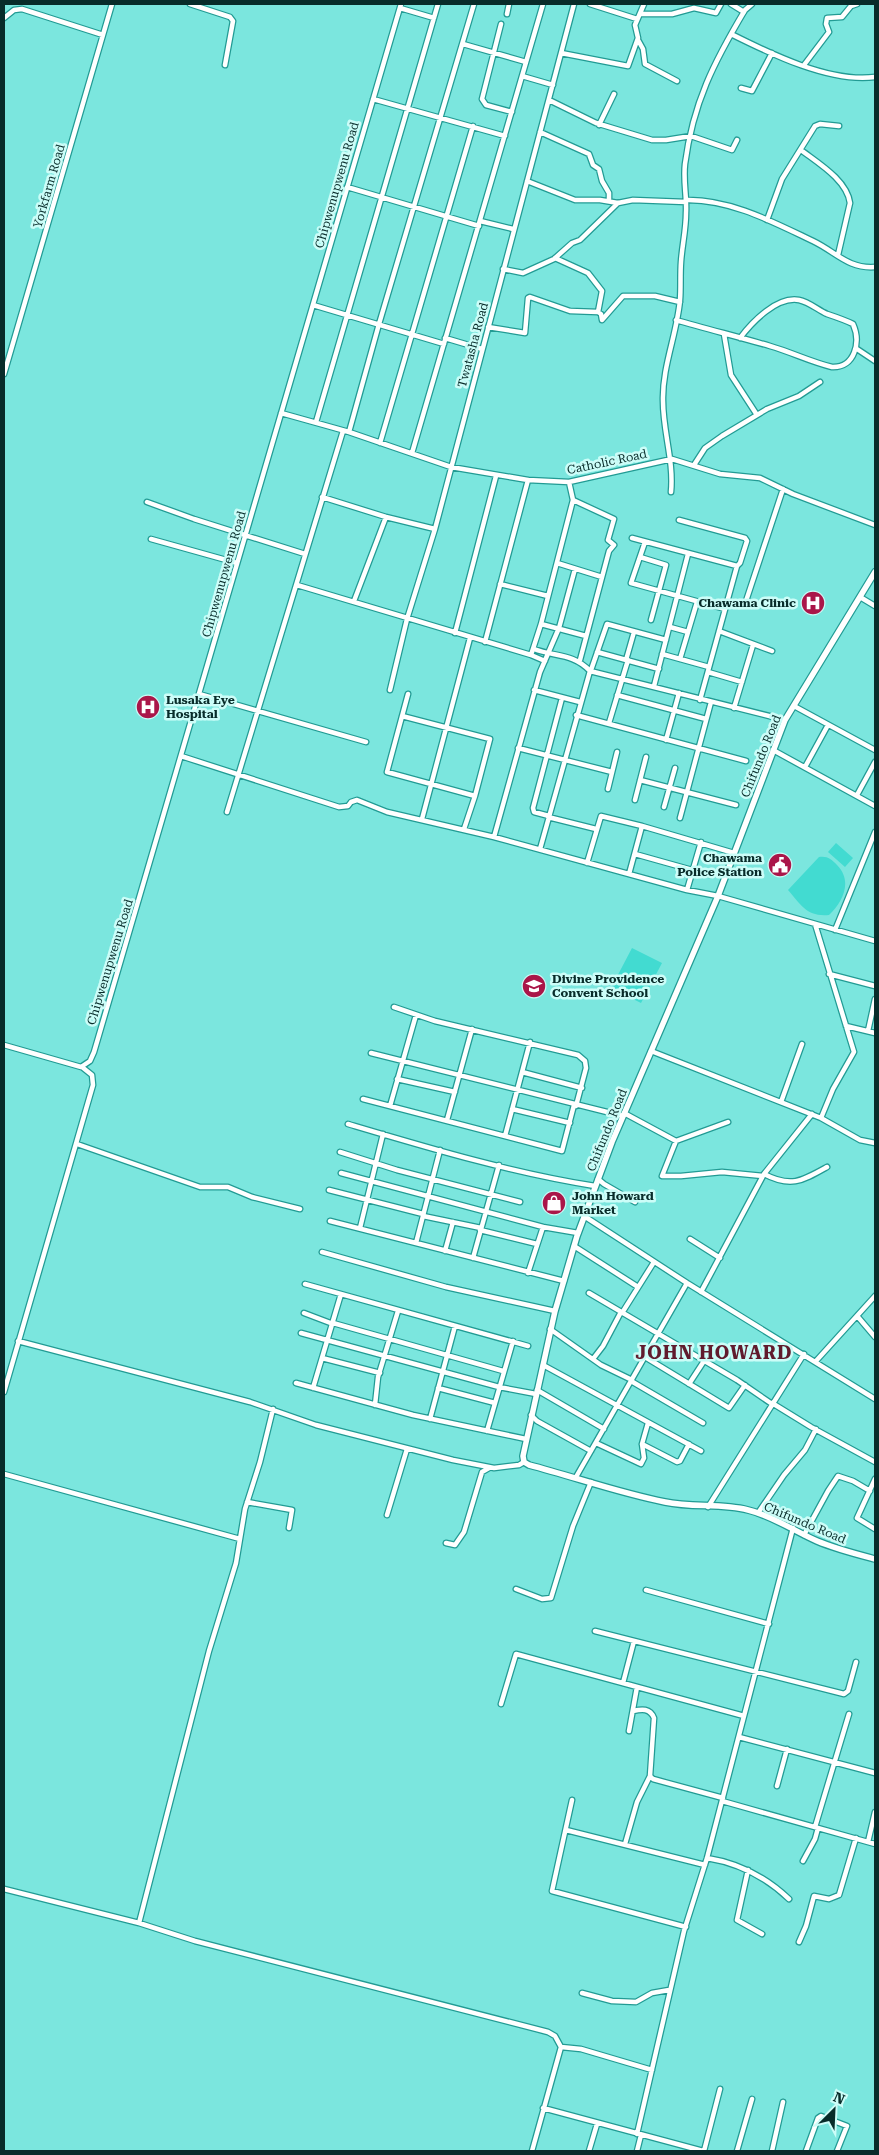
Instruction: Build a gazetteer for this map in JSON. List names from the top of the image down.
{
  "streets": {
    "street": [
      "Chipwenupwenu Road",
      "Yorkfarm Road",
      "Twatasha Road",
      "Catholic Road",
      "Chifundo Road"
    ]
  },
  "crossings": [
    ["Chipwenupwenu Road", "Catholic Road"],
    ["Twatasha Road", "Catholic Road"]
  ],
  "districts": ["JOHN HOWARD"],
  "places": {
    "hospital": ["Chawama Clinic", "Lusaka Eye Hospital"],
    "public building": ["Chawama Police Station"],
    "school or university": ["Divine Providence Convent School"],
    "shop": ["John Howard Market"]
  },
  "north": "top right"
}
